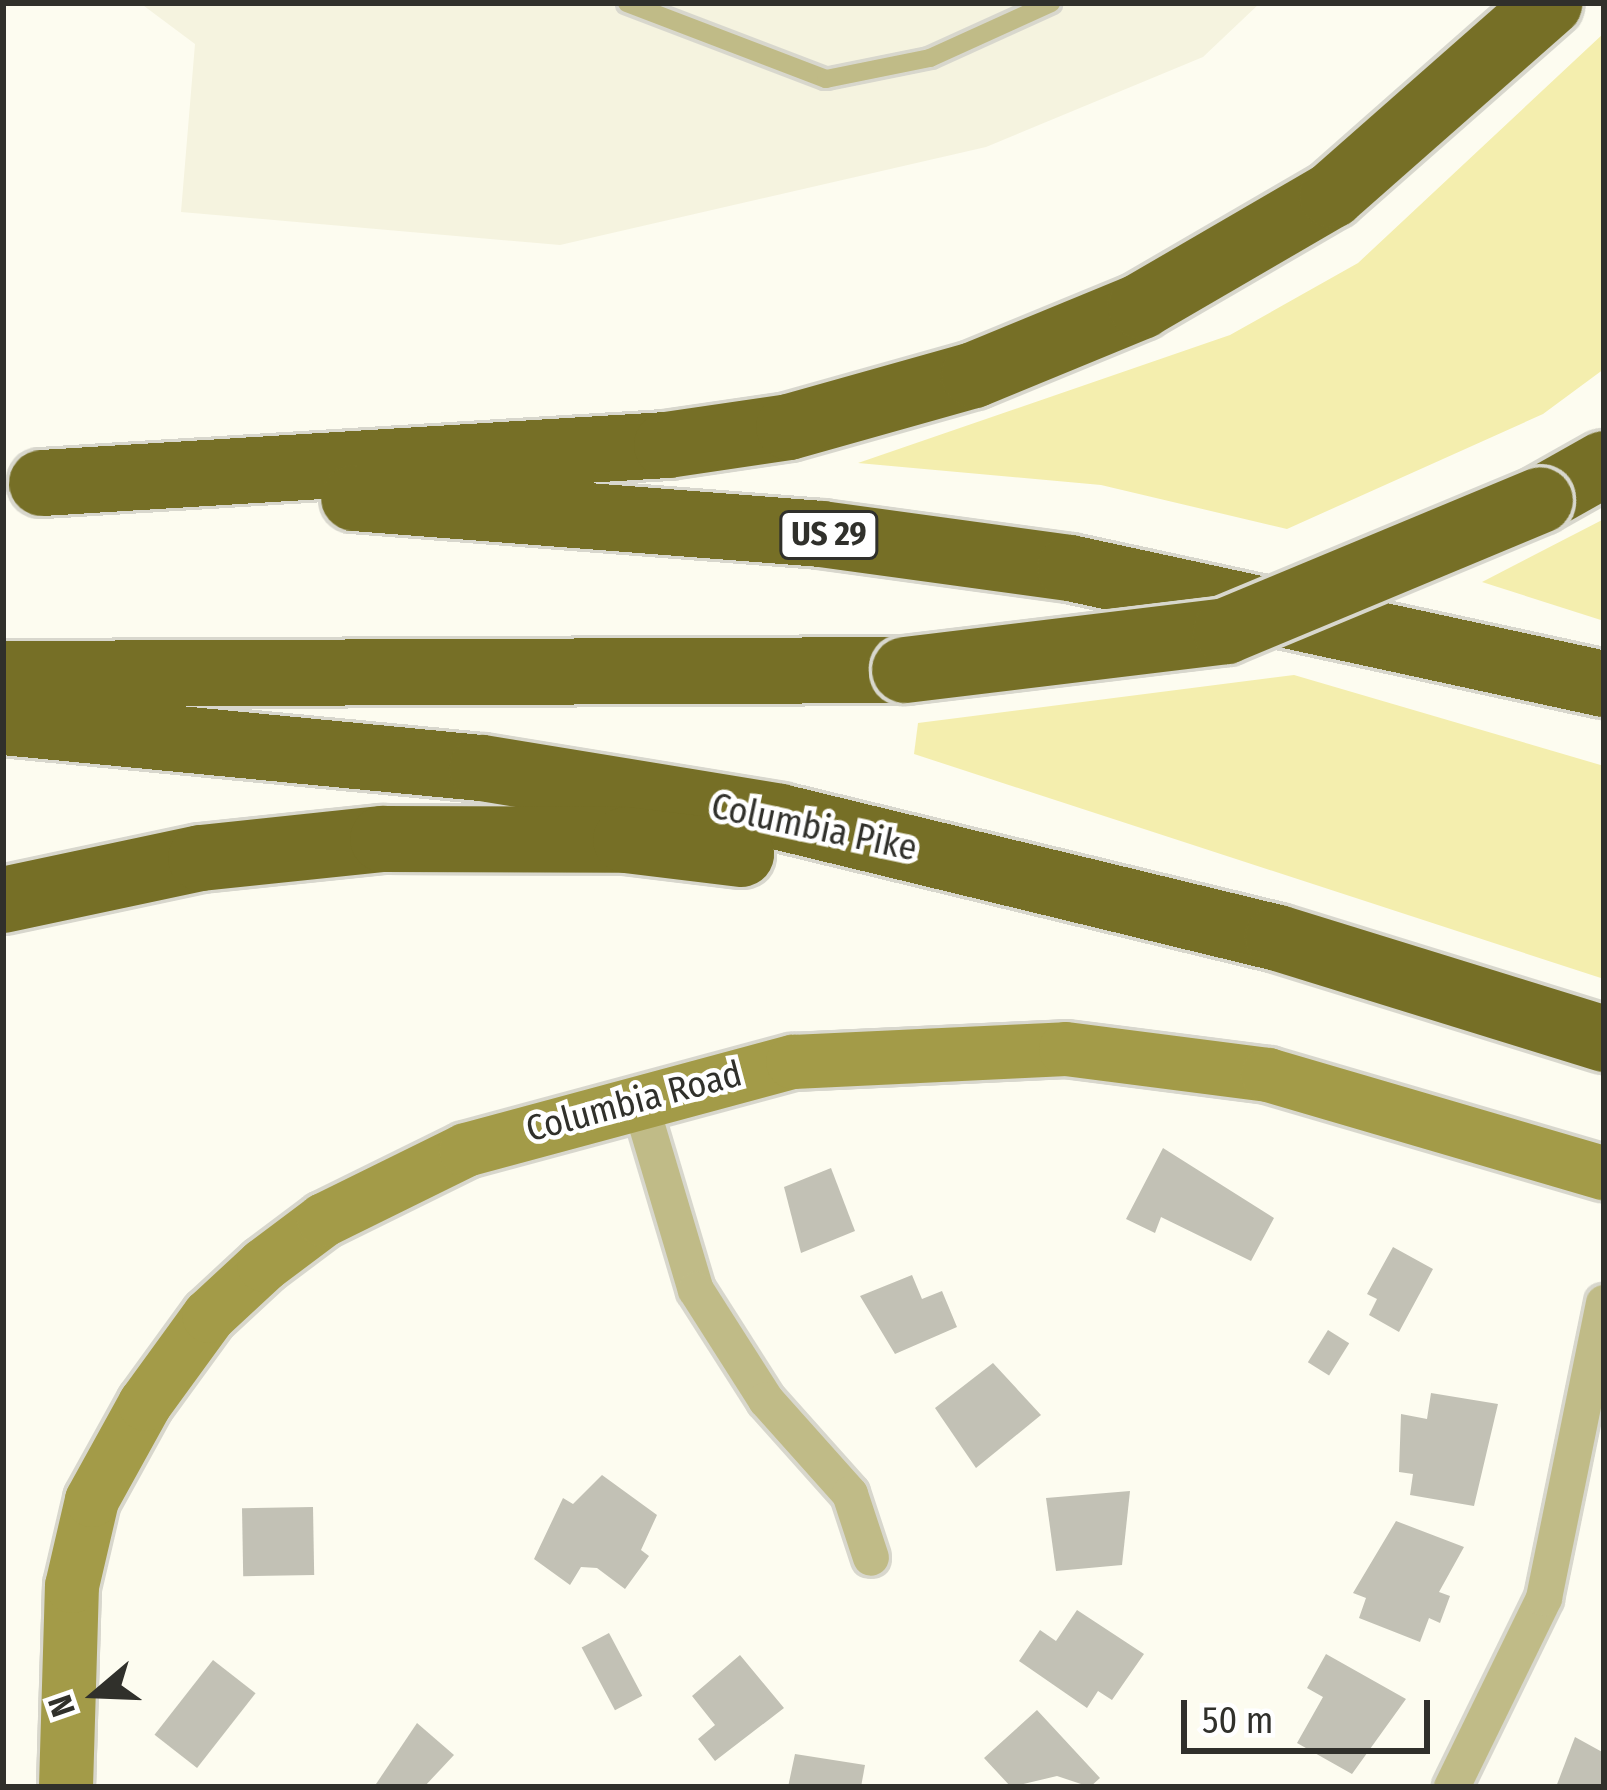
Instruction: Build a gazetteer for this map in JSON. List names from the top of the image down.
{
  "streets": {
    "highway": ["US 29", "Columbia Pike"],
    "street": ["Columbia Road"]
  },
  "scale_bar": "50 m",
  "north": "left"
}
